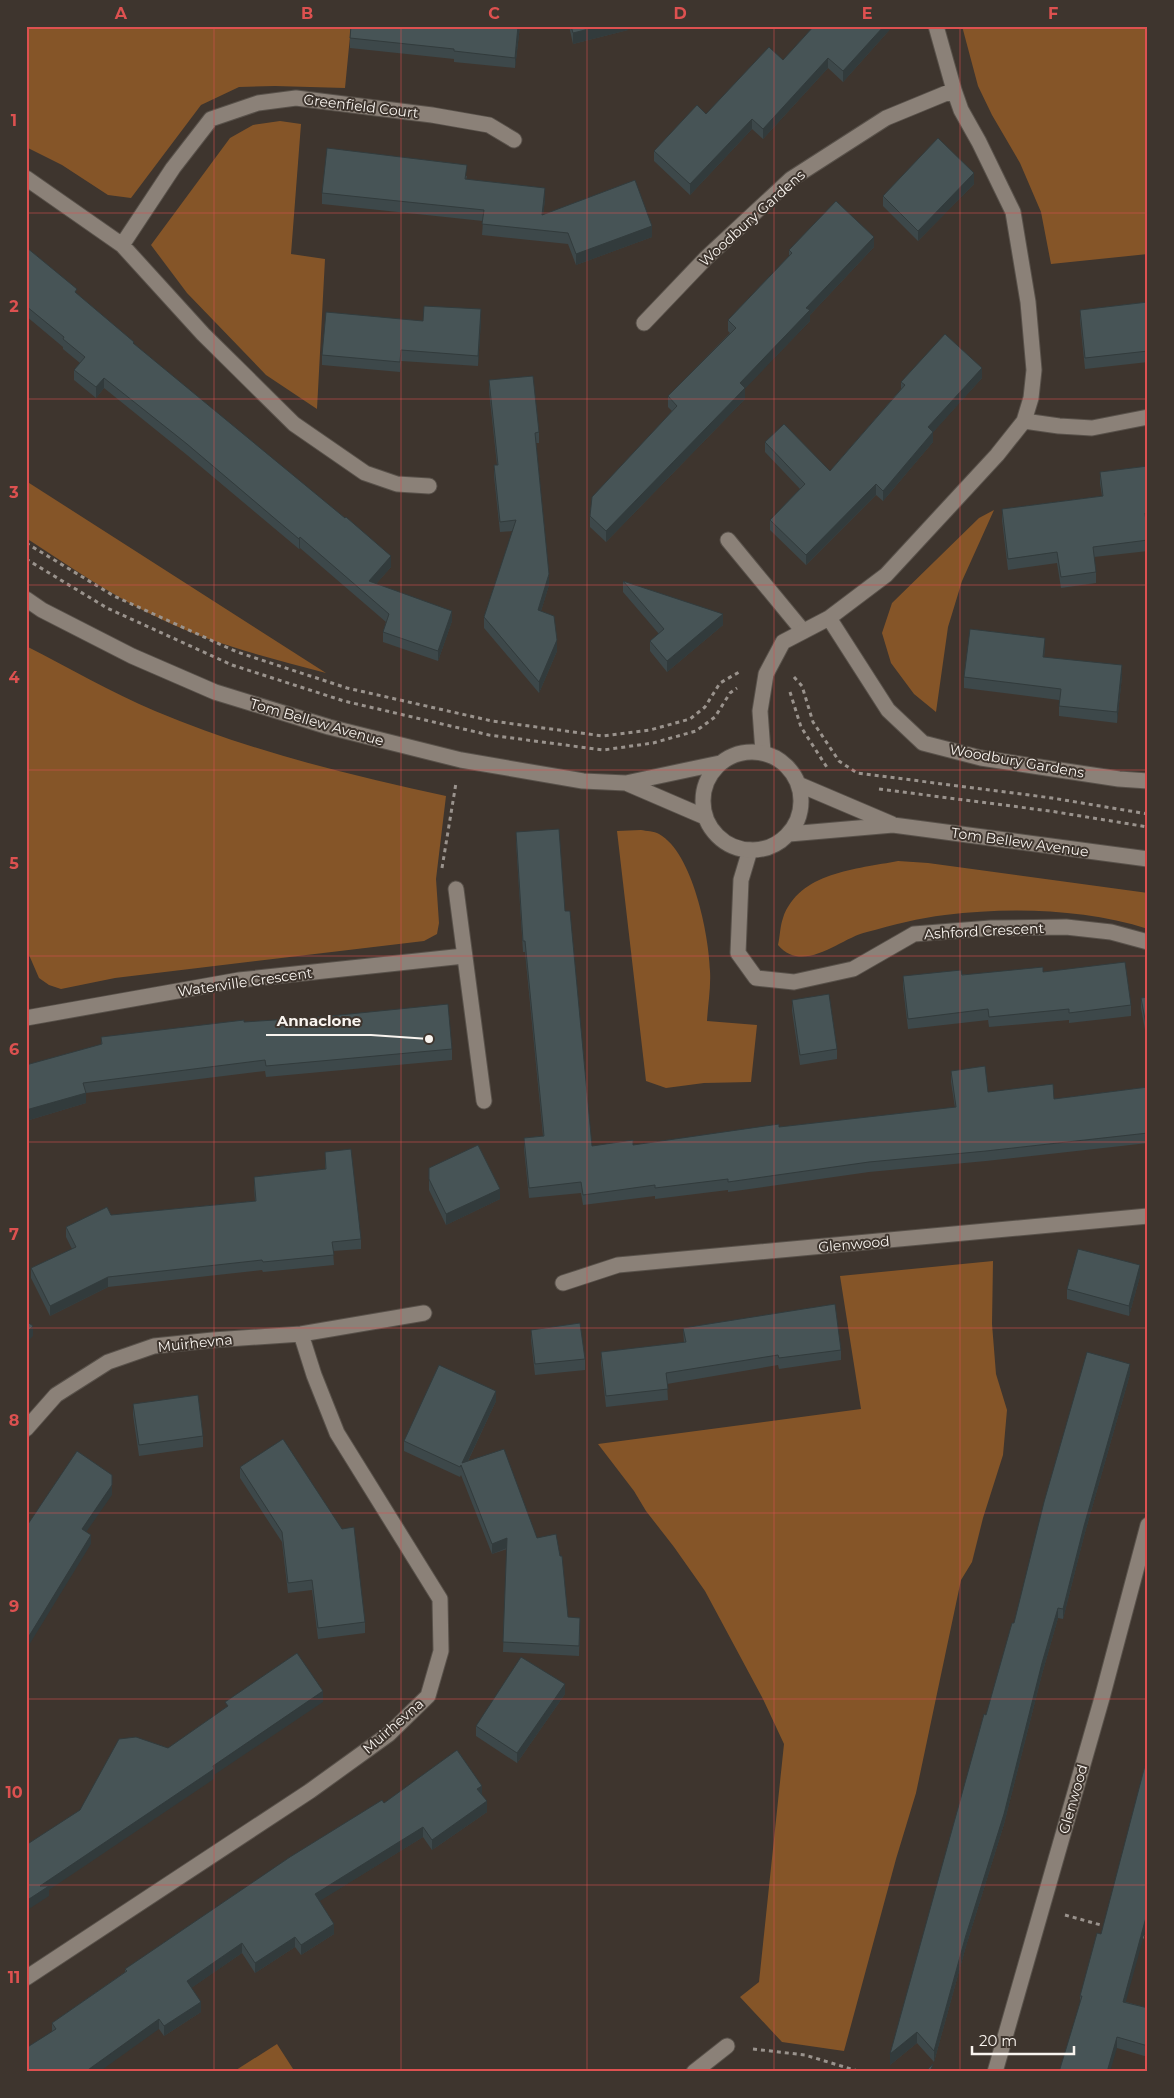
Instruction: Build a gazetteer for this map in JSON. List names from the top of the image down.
{
  "streets": {
    "street": [
      "Greenfield Court",
      "Woodbury Gardens",
      "Tom Bellew Avenue",
      "Ashford Crescent",
      "Waterville Crescent",
      "Glenwood",
      "Muirhevna"
    ]
  },
  "crossings": [
    ["Tom Bellew Avenue", "Ashford Crescent"]
  ],
  "places": ["Annaclone"],
  "scale_bar": "20 m",
  "grid": {
    "columns": [
      "A",
      "B",
      "C",
      "D",
      "E",
      "F"
    ],
    "rows": [
      "1",
      "2",
      "3",
      "4",
      "5",
      "6",
      "7",
      "8",
      "9",
      "10",
      "11"
    ]
  }
}
